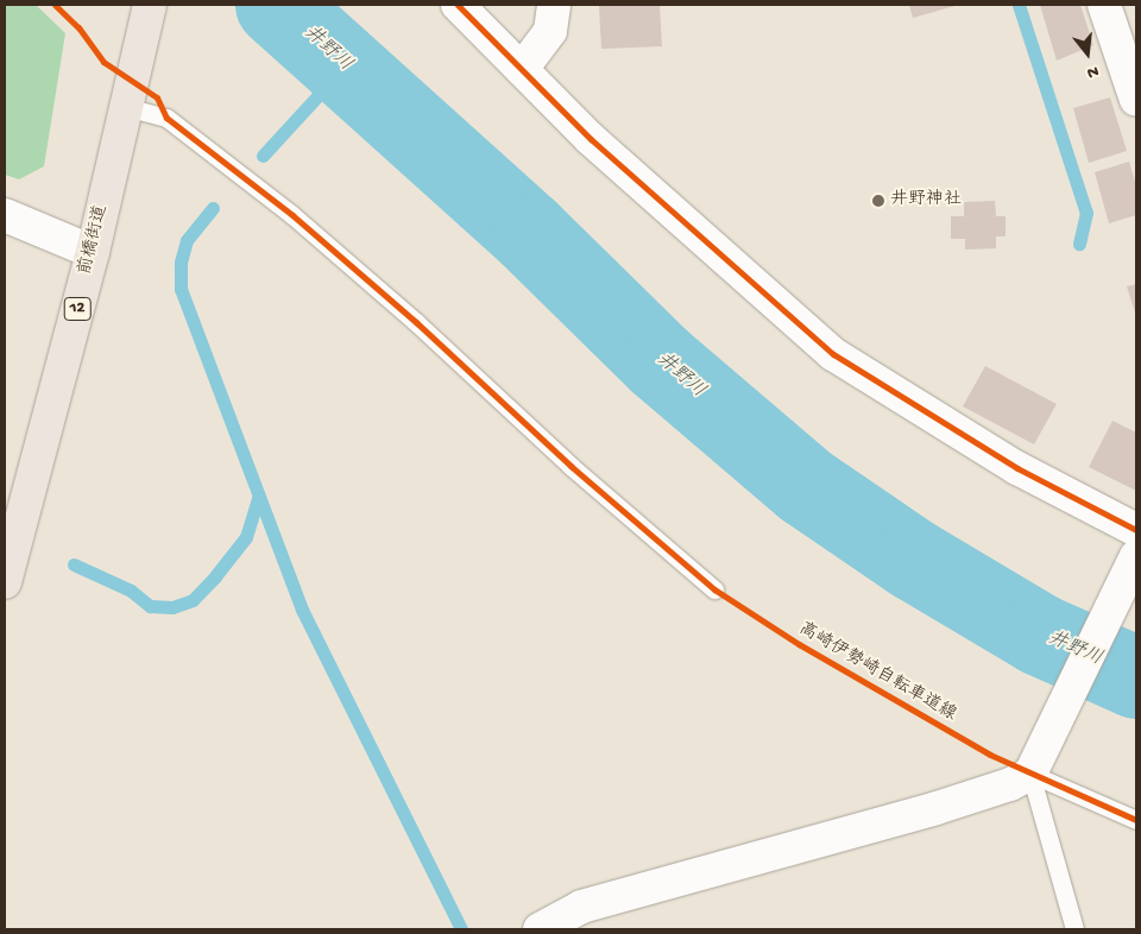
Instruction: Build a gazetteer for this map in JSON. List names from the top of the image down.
{
  "streets": {
    "main road": ["前橋街道", "12"],
    "cycle path": ["高崎伊勢崎自転車道線"]
  },
  "water": ["井野川"],
  "places": ["井野神社"],
  "north": "bottom"
}
